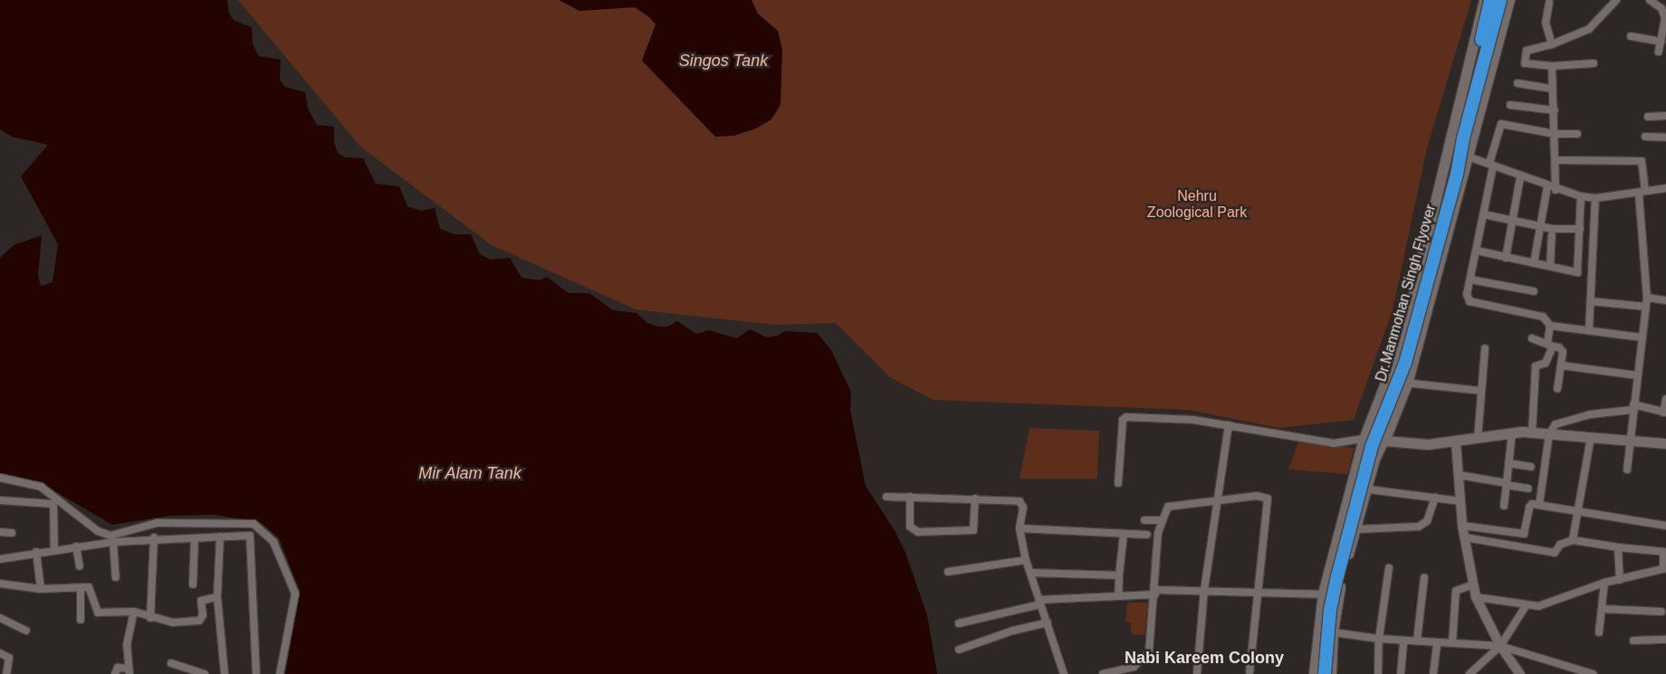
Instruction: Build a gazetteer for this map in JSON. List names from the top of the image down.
{
  "streets": {
    "highway": ["Dr.Manmohan Singh Flyover"]
  },
  "districts": ["Nabi Kareem Colony"],
  "water": ["Singos Tank", "Mir Alam Tank"],
  "parks": ["Nehru Zoological Park"]
}
